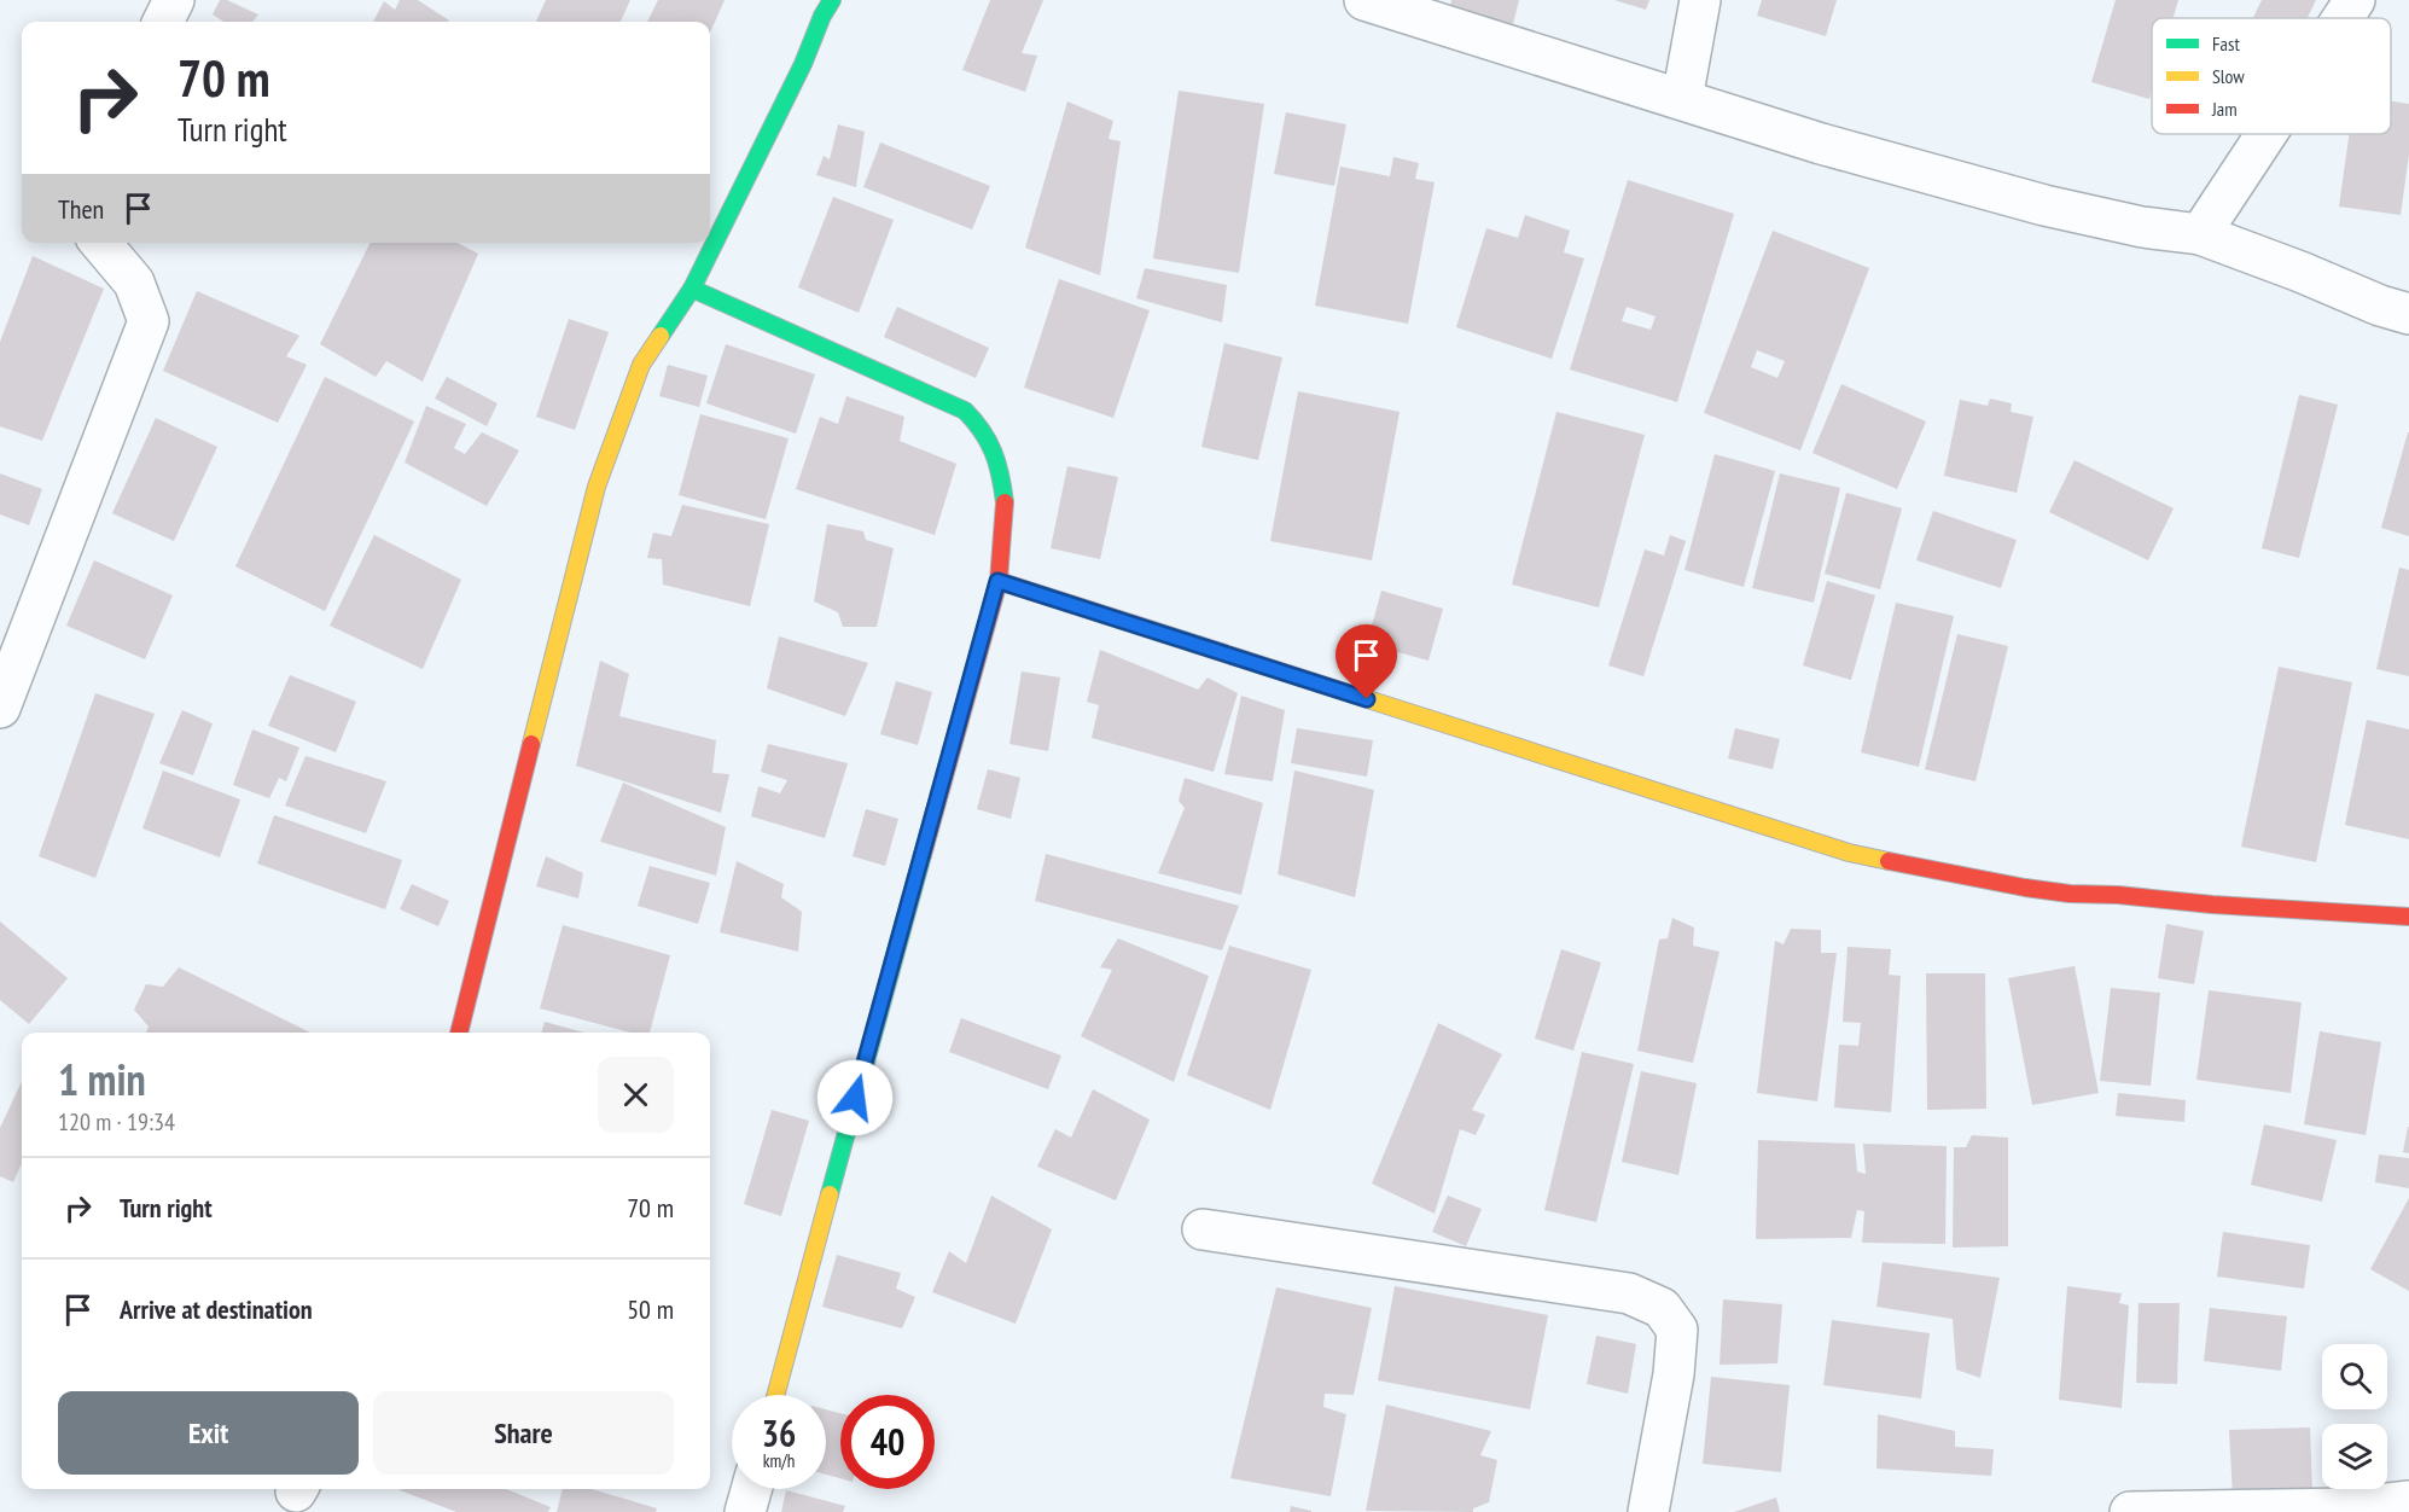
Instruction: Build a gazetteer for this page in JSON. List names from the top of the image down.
{
  "legend": ["Fast", "Slow", "Jam"],
  "page": {
    "turn": ["70 m", "Turn right"],
    "then": "Then",
    "heading": ["1 min", "120 m · 19:34"],
    "list": [
      {
        "name": "Turn right",
        "value": "70 m"
      },
      {
        "name": "Arrive at destination",
        "value": "50 m"
      }
    ],
    "buttons": ["Exit", "Share"],
    "speed": "36 km/h",
    "limit": "40"
  }
}
